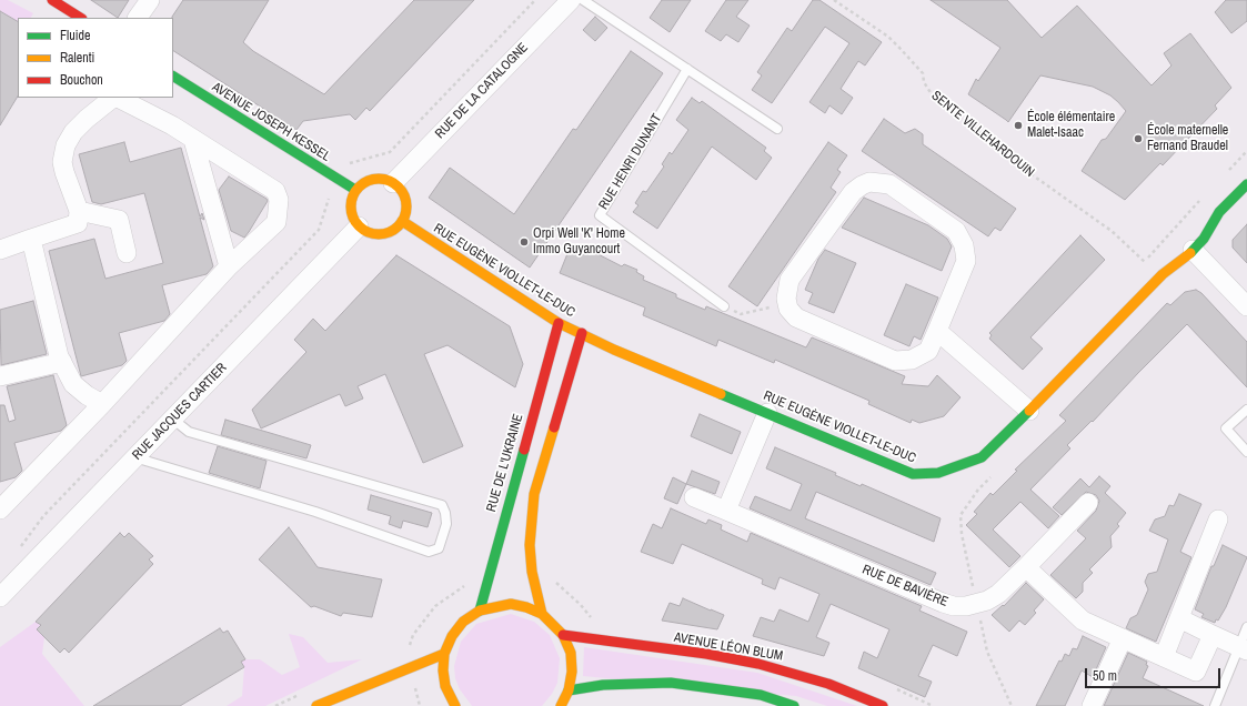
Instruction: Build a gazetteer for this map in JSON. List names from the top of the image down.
{
  "streets": {
    "street": [
      "RUE DE LA CATALOGNE",
      "AVENUE JOSEPH KESSEL",
      "RUE EUGÈNE VIOLLET-LE-DUC",
      "RUE JACQUES CARTIER",
      "RUE DE L'UKRAINE",
      "RUE DE BAVIÈRE",
      "AVENUE LÉON BLUM"
    ],
    "lane": ["RUE HENRI DUNANT"],
    "path": ["SENTE VILLEHARDOUIN"]
  },
  "crossings": [
    ["RUE DE LA CATALOGNE", "AVENUE JOSEPH KESSEL"],
    ["RUE DE LA CATALOGNE", "RUE EUGÈNE VIOLLET-LE-DUC"],
    ["RUE DE LA CATALOGNE", "RUE JACQUES CARTIER"],
    ["AVENUE JOSEPH KESSEL", "RUE EUGÈNE VIOLLET-LE-DUC"],
    ["AVENUE JOSEPH KESSEL", "RUE JACQUES CARTIER"],
    ["RUE EUGÈNE VIOLLET-LE-DUC", "RUE JACQUES CARTIER"],
    ["RUE EUGÈNE VIOLLET-LE-DUC", "RUE DE L'UKRAINE"]
  ],
  "places": ["École élémentaire Malet-Isaac", "École maternelle Fernand Braudel", "Orpi Well 'K' Home Immo Guyancourt"],
  "legend": ["Fluide", "Ralenti", "Bouchon"],
  "scale_bar": "50 m"
}
